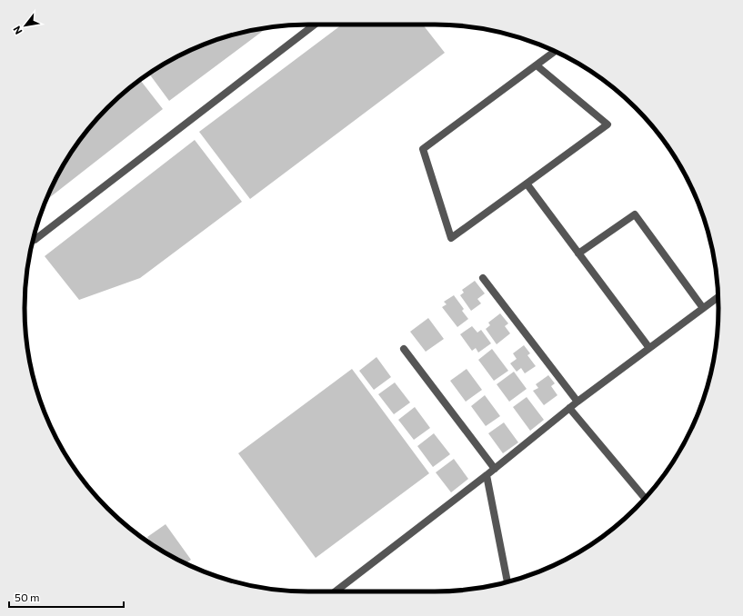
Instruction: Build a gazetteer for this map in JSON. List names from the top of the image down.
{
  "scale_bar": "50 m",
  "north": "bottom left"
}
